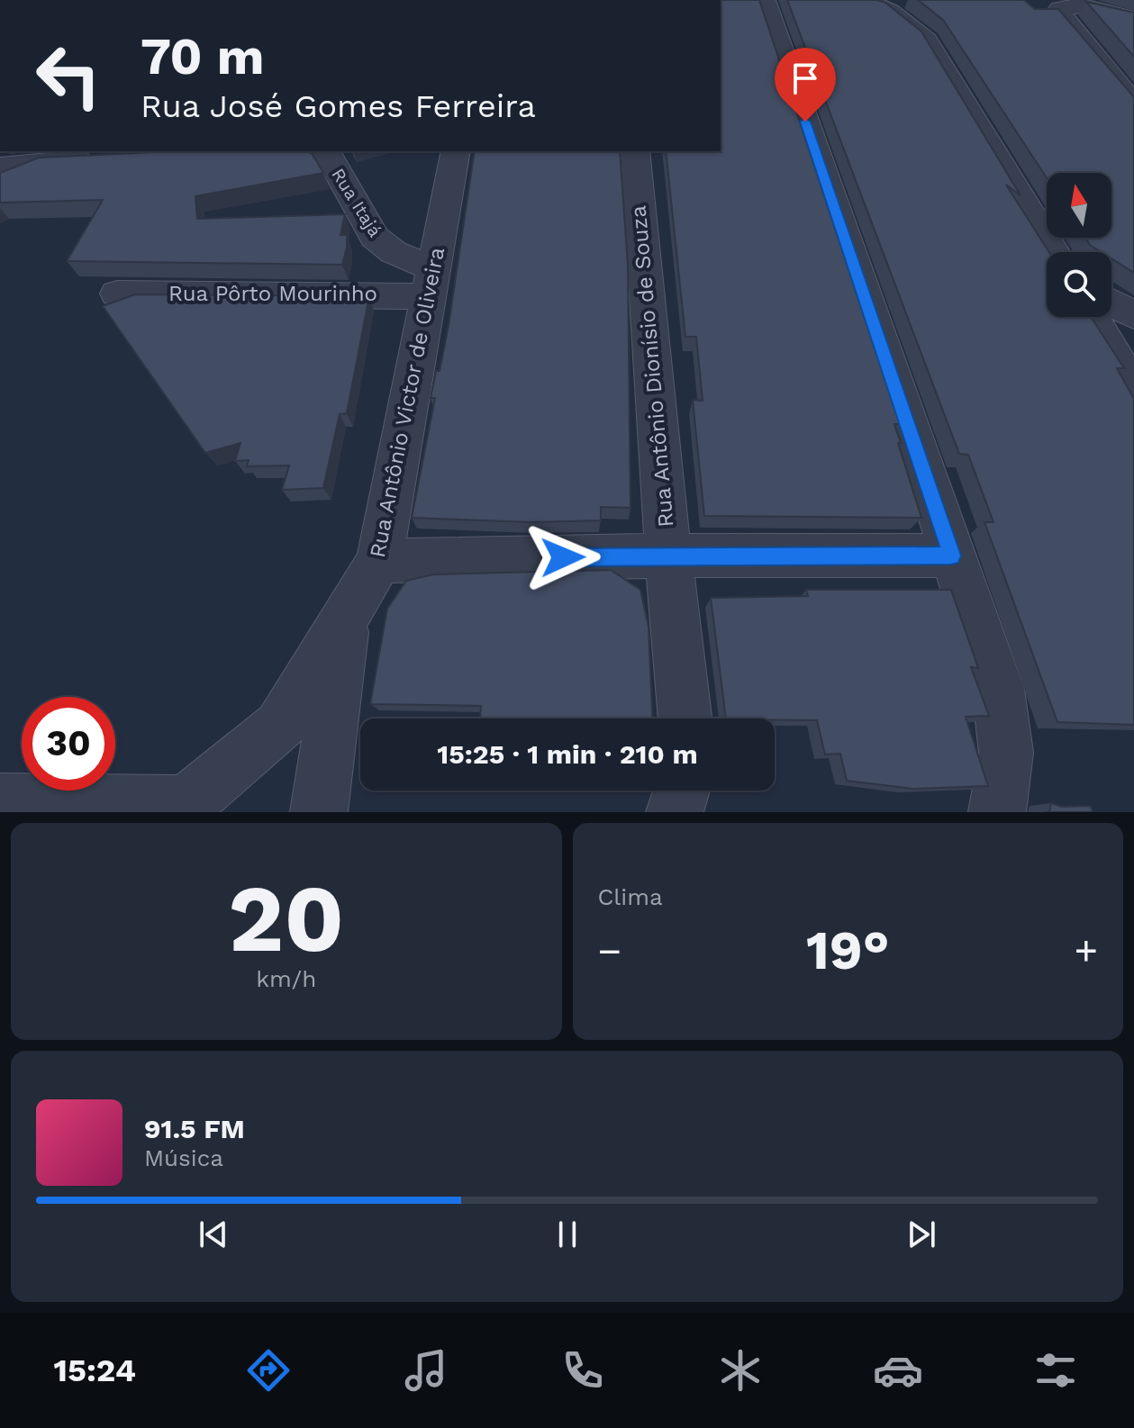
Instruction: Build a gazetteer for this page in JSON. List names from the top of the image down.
{
  "streets": {
    "street": [
      "Rua Itajá",
      "Rua Pôrto Mourinho",
      "Rua Antônio Dionísio de Souza",
      "Rua Antônio Victor de Oliveira"
    ]
  },
  "crossings": [
    ["Rua Itajá", "Rua Pôrto Mourinho"],
    ["Rua Itajá", "Rua Antônio Victor de Oliveira"],
    ["Rua Pôrto Mourinho", "Rua Antônio Victor de Oliveira"]
  ],
  "north": "top",
  "page": {
    "turn": ["70 m", "Rua José Gomes Ferreira"],
    "limit": "30",
    "trip": "15:25 · 1 min · 210 m",
    "tile": [
      ["20", "km/h"],
      "Clima"
    ],
    "heat": ["−", "19°", "+"],
    "song": ["91.5 FM", "Música"],
    "tabs": "15:24"
  }
}
